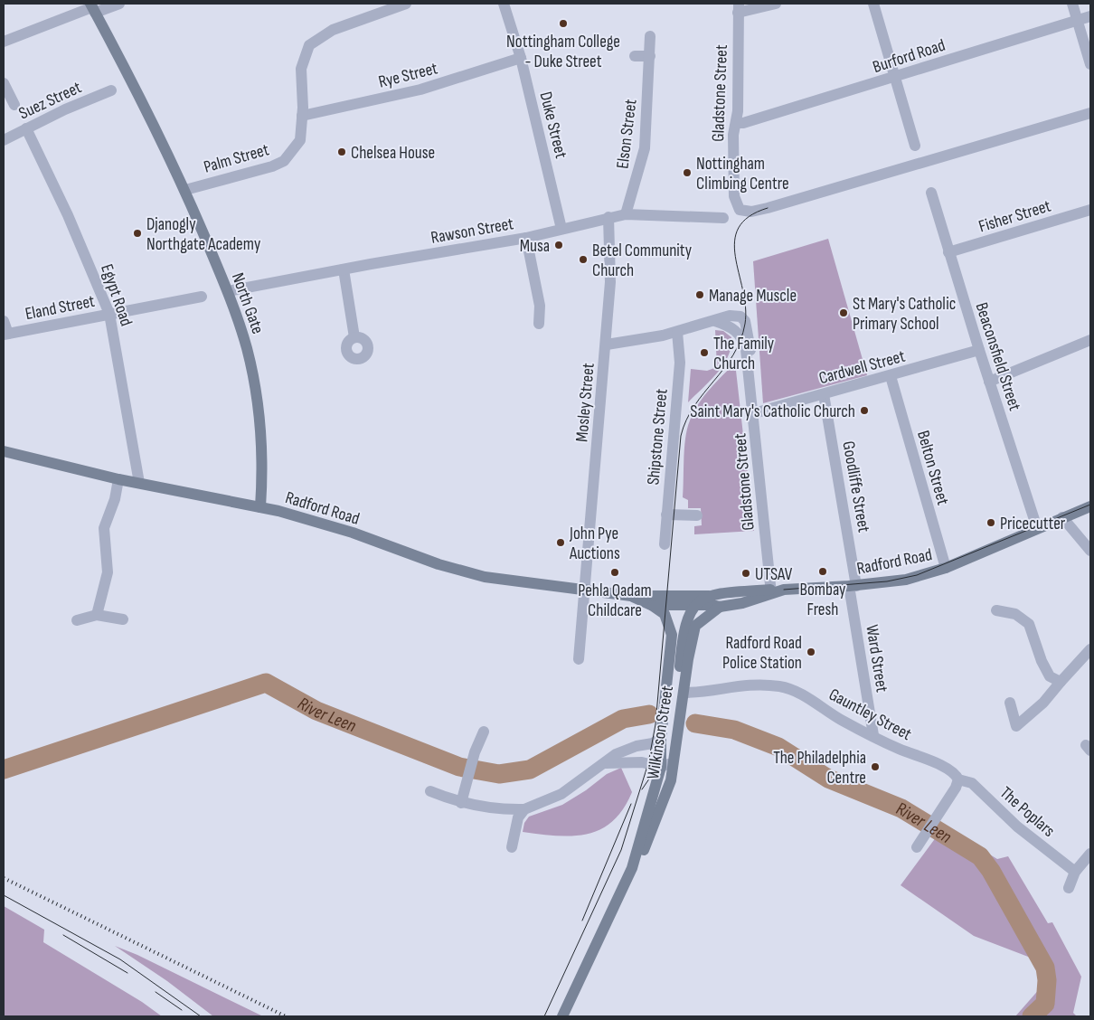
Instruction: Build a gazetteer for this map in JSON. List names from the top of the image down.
{
  "streets": {
    "street": [
      "Burford Road",
      "Rye Street",
      "Gladstone Street",
      "Suez Street",
      "Duke Street",
      "Elson Street",
      "Palm Street",
      "Fisher Street",
      "Rawson Street",
      "Egypt Road",
      "North Gate",
      "Eland Street",
      "Beaconsfield Street",
      "Cardwell Street",
      "Mosley Street",
      "Shipstone Street",
      "Belton Street",
      "Goodliffe Street",
      "Radford Road",
      "Ward Street",
      "Gauntley Street",
      "Wilkinson Street",
      "The Poplars"
    ]
  },
  "crossings": [
    ["Burford Road", "Gladstone Street"],
    ["Rye Street", "Duke Street"],
    ["Rye Street", "Palm Street"],
    ["Gladstone Street", "Cardwell Street"],
    ["Gladstone Street", "Radford Road"],
    ["Suez Street", "Egypt Road"],
    ["Duke Street", "Rawson Street"],
    ["Elson Street", "Rawson Street"],
    ["Palm Street", "North Gate"],
    ["Fisher Street", "Beaconsfield Street"],
    ["Rawson Street", "North Gate"],
    ["Rawson Street", "Mosley Street"],
    ["Egypt Road", "Eland Street"],
    ["Egypt Road", "Radford Road"],
    ["North Gate", "Radford Road"],
    ["Beaconsfield Street", "Cardwell Street"],
    ["Beaconsfield Street", "Radford Road"],
    ["Cardwell Street", "Belton Street"],
    ["Cardwell Street", "Goodliffe Street"],
    ["Mosley Street", "Radford Road"],
    ["Belton Street", "Radford Road"],
    ["Goodliffe Street", "Radford Road"],
    ["Goodliffe Street", "Ward Street"],
    ["Radford Road", "Ward Street"],
    ["Radford Road", "Wilkinson Street"],
    ["Ward Street", "Gauntley Street"],
    ["Gauntley Street", "Wilkinson Street"],
    ["Gauntley Street", "The Poplars"]
  ],
  "water": ["River Leen"],
  "places": [
    "Nottingham College - Duke Street",
    "Chelsea House",
    "Nottingham Climbing Centre",
    "Djanogly Northgate Academy",
    "Musa",
    "Betel Community Church",
    "Manage Muscle",
    "St Mary's Catholic Primary School",
    "The Family Church",
    "Saint Mary's Catholic Church",
    "Pricecutter",
    "John Pye Auctions",
    "Bombay Fresh",
    "Pehla Qadam Childcare",
    "UTSAV",
    "Radford Road Police Station",
    "The Philadelphia Centre"
  ]
}
